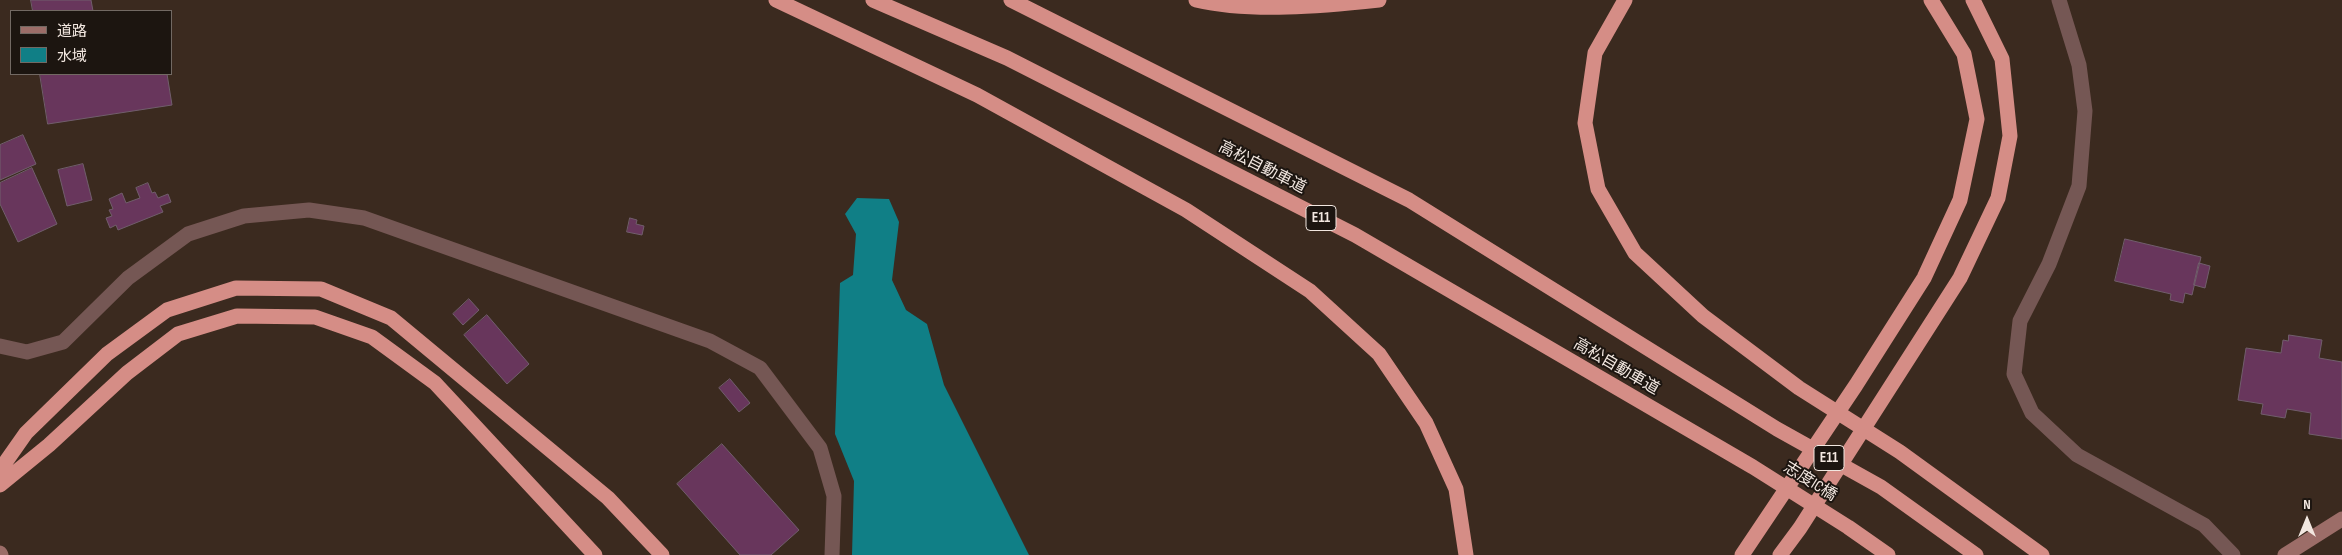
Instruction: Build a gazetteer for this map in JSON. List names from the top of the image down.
{
  "streets": {
    "highway": ["高松自動車道", "E11", "志度IC橋"]
  },
  "crossings": [
    ["高松自動車道", "志度IC橋"]
  ],
  "legend": ["道路", "水域"],
  "north": "top"
}
